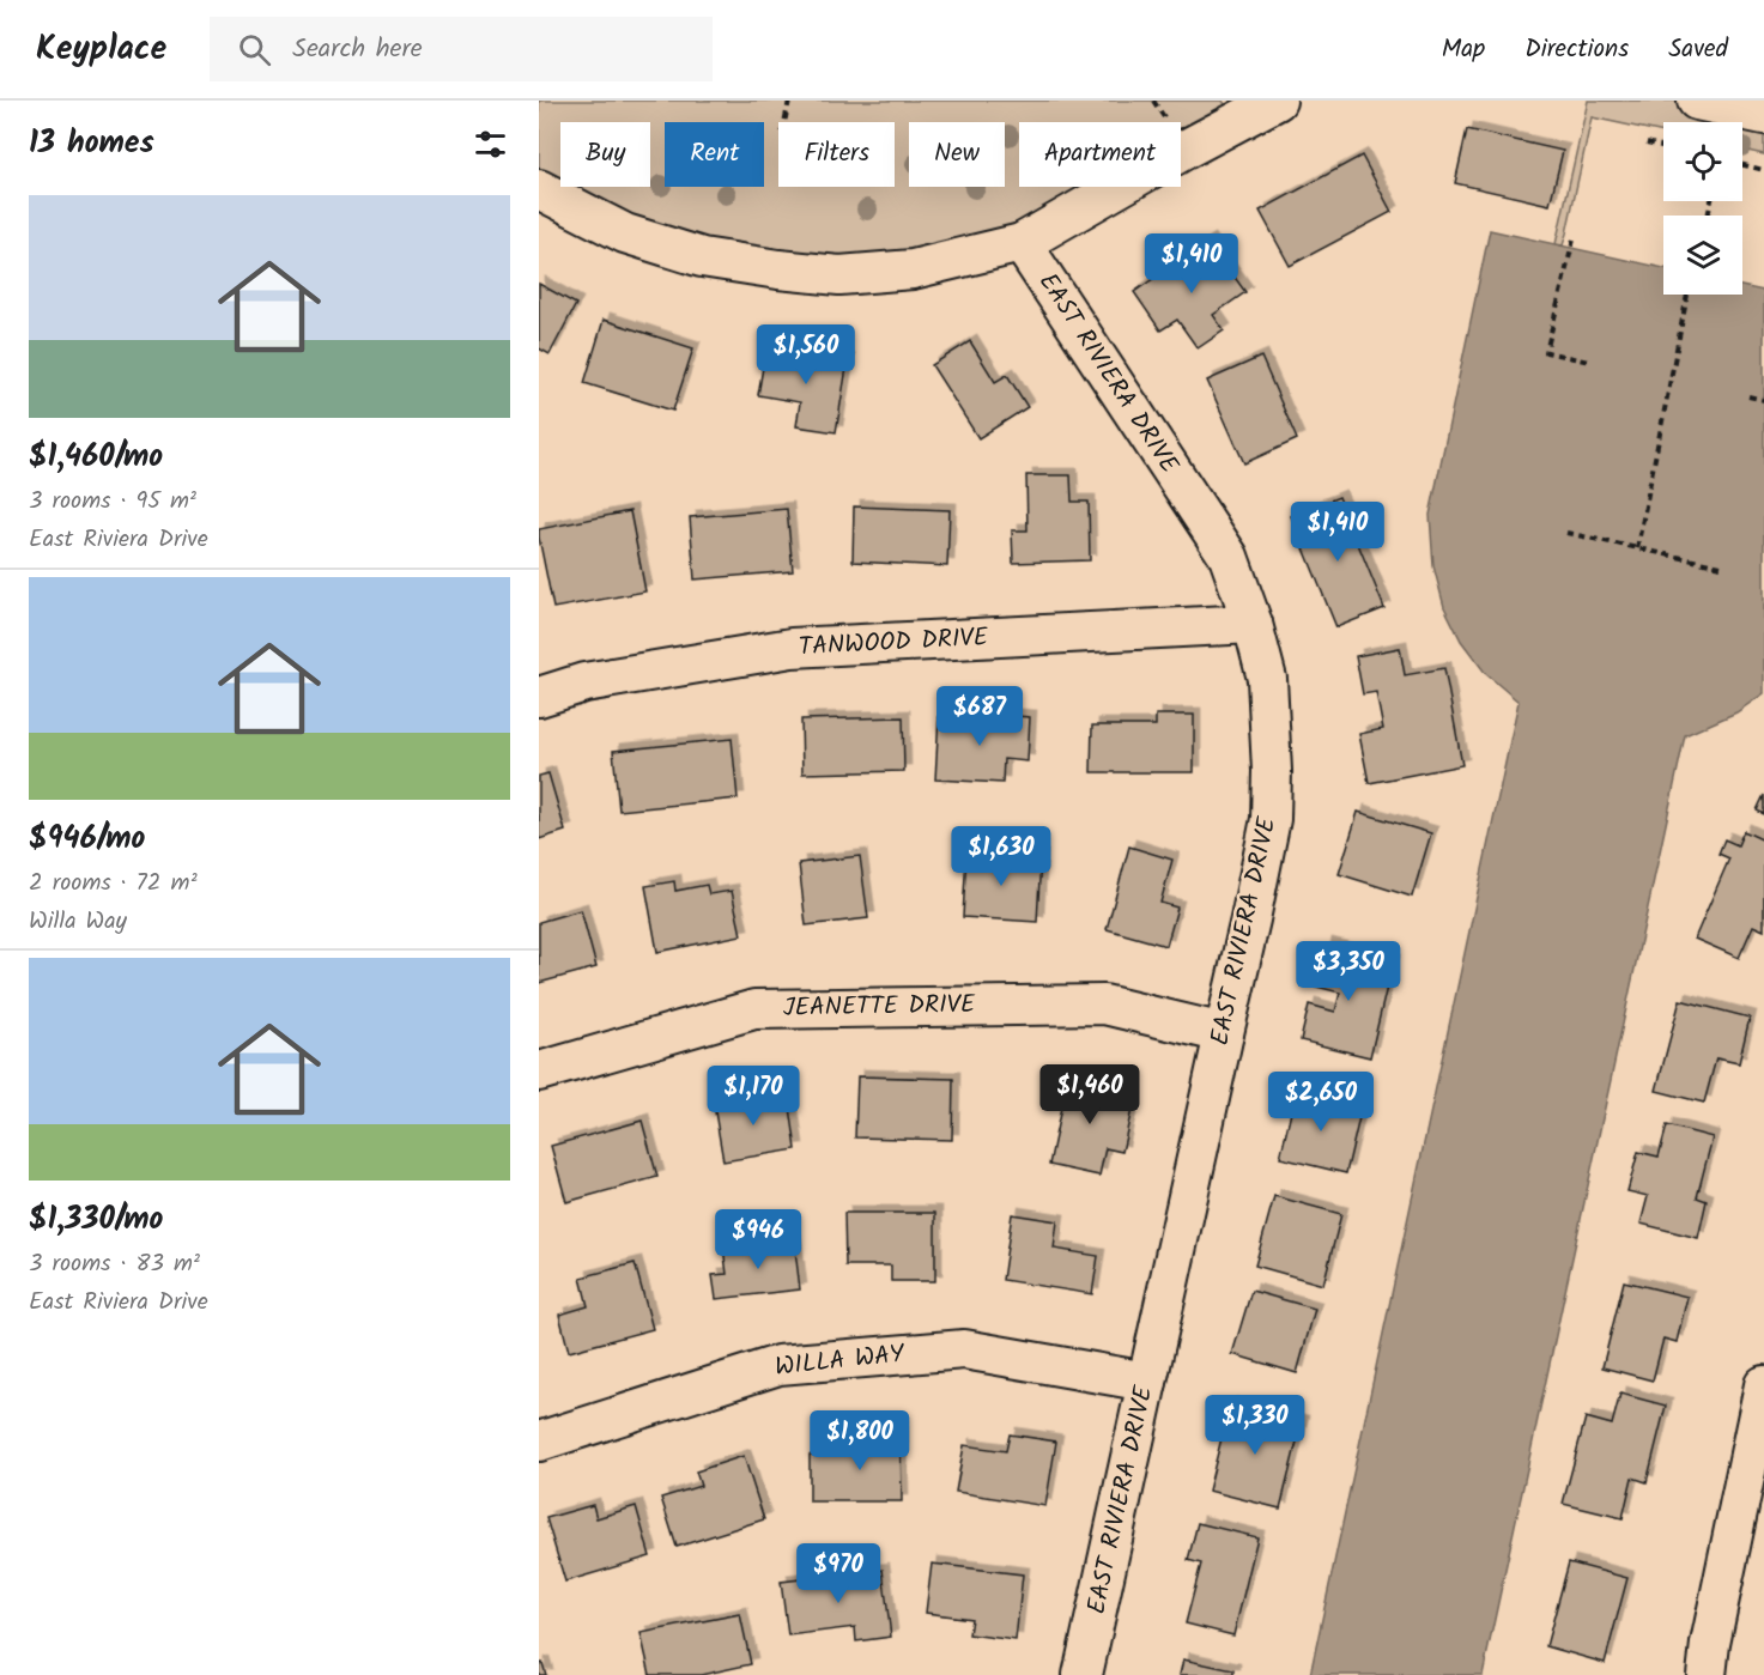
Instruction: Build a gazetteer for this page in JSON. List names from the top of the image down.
{
  "streets": {
    "street": [
      "EAST RIVIERA DRIVE",
      "TANWOOD DRIVE",
      "JEANETTE DRIVE",
      "WILLA WAY"
    ]
  },
  "crossings": [
    ["EAST RIVIERA DRIVE", "TANWOOD DRIVE"],
    ["EAST RIVIERA DRIVE", "JEANETTE DRIVE"],
    ["EAST RIVIERA DRIVE", "WILLA WAY"]
  ],
  "page": {
    "header": "Keyplace",
    "search": "Search here",
    "nav": ["Map", "Directions", "Saved"],
    "heading": "13 homes",
    "chip": [
      "Buy",
      "Rent",
      "Filters",
      "New",
      "Apartment"
    ],
    "list": [
      {
        "name": "$1,460/mo",
        "note": "3 rooms · 95 m² · East Riviera Drive"
      },
      {
        "name": "$946/mo",
        "note": "2 rooms · 72 m² · Willa Way"
      },
      {
        "name": "$1,330/mo",
        "note": "3 rooms · 83 m² · East Riviera Drive"
      }
    ],
    "price": [
      "$1,410",
      "$1,560",
      "$1,410",
      "$687",
      "$1,630",
      "$3,350",
      "$1,460",
      "$1,170",
      "$2,650",
      "$946",
      "$1,330",
      "$1,800",
      "$970"
    ]
  }
}
